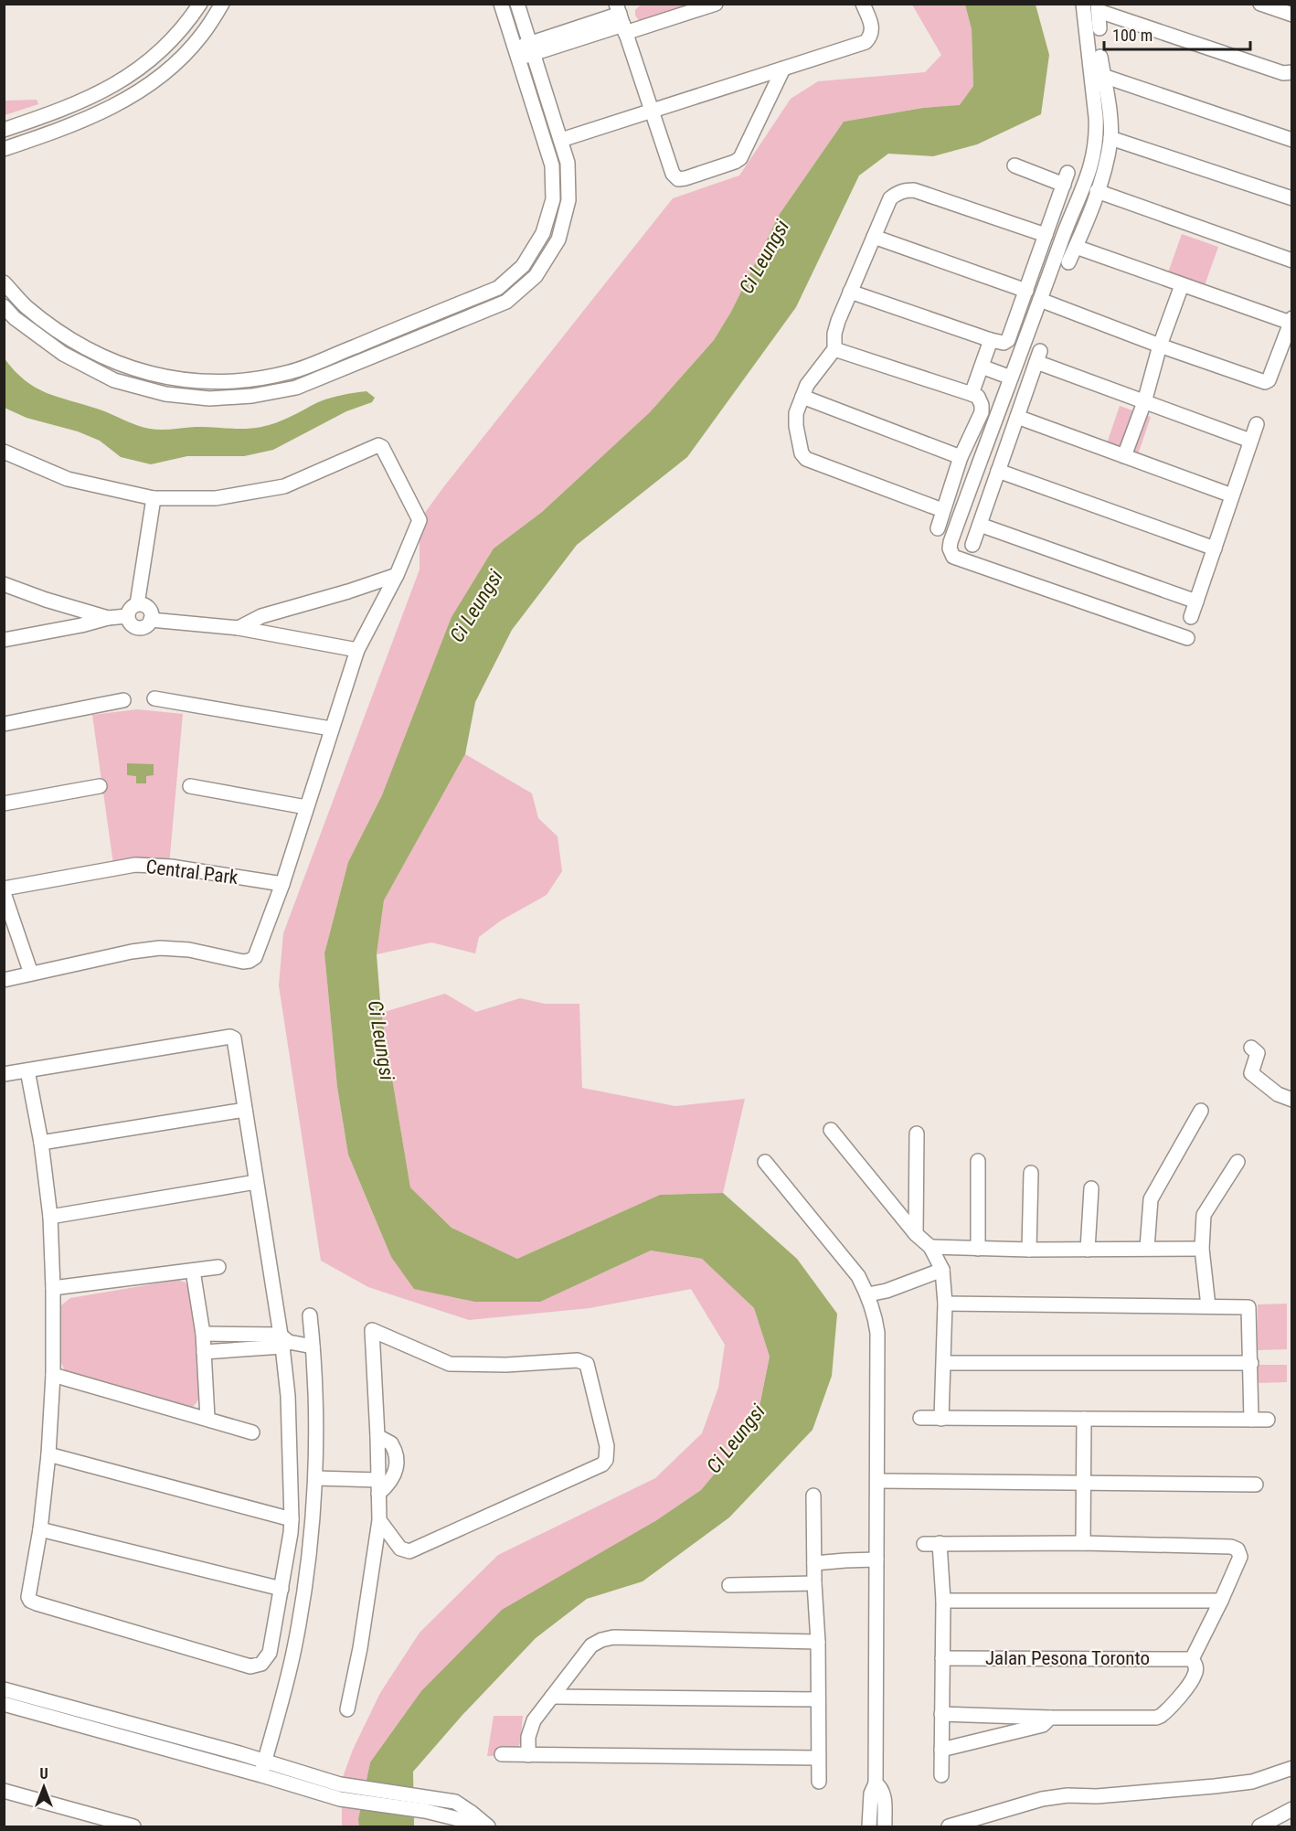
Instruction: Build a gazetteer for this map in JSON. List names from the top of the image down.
{
  "streets": {
    "street": ["Central Park", "Jalan Pesona Toronto"]
  },
  "water": ["Ci Leungsi"],
  "scale_bar": "100 m",
  "north": "top"
}
